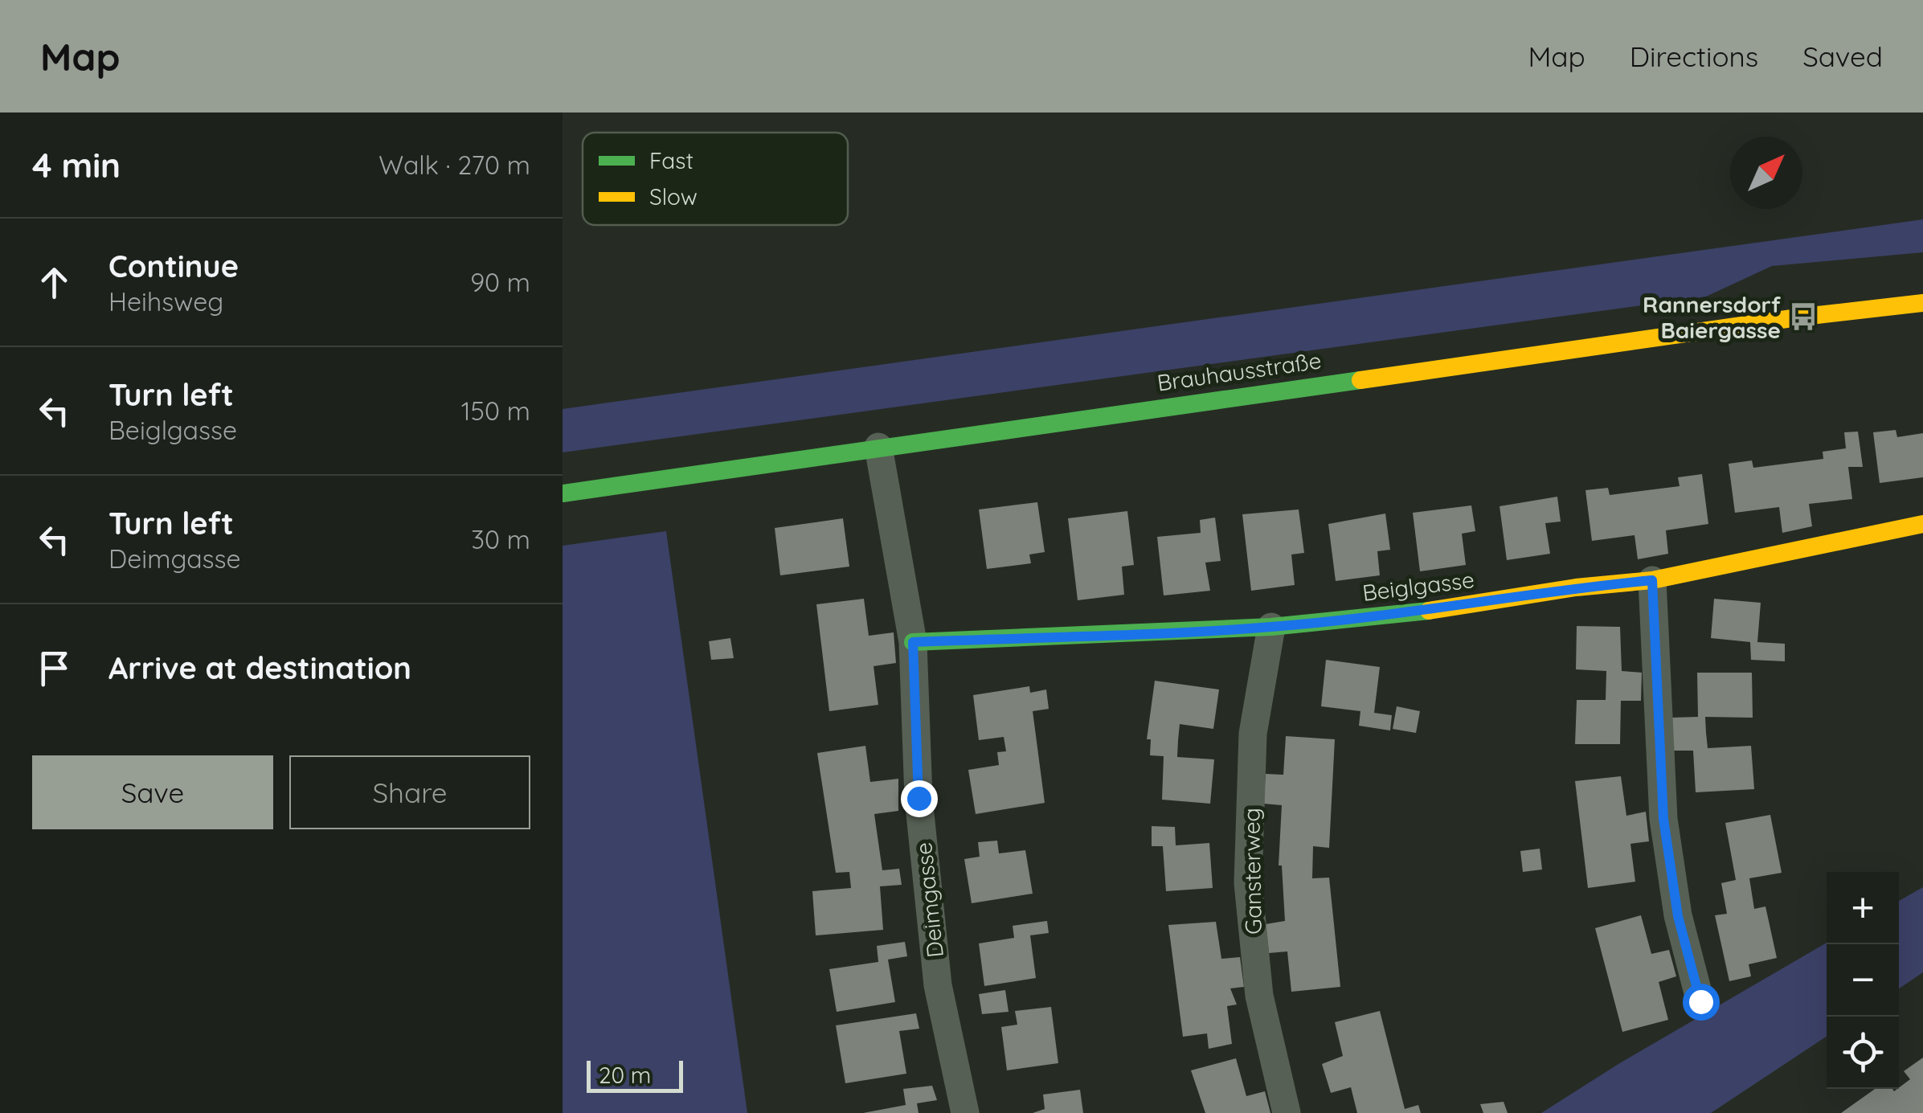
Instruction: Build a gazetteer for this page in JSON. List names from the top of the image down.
{
  "streets": {
    "main road": ["Brauhausstraße", "Beiglgasse"],
    "street": ["Gansterweg", "Deimgasse"]
  },
  "crossings": [
    ["Brauhausstraße", "Deimgasse"],
    ["Beiglgasse", "Gansterweg"],
    ["Beiglgasse", "Deimgasse"]
  ],
  "places": {
    "bus stop": ["Rannersdorf Baiergasse"]
  },
  "legend": ["Fast", "Slow"],
  "scale_bar": "20 m",
  "north": "top right",
  "page": {
    "header": "Map",
    "nav": ["Map", "Directions", "Saved"],
    "heading": ["4 min", "Walk · 270 m"],
    "list": [
      ["Continue", "Heihsweg", "90 m"],
      ["Turn left", "Beiglgasse", "150 m"],
      ["Turn left", "Deimgasse", "30 m"],
      "Arrive at destination"
    ],
    "buttons": ["Save", "Share"],
    "map_buttons": ["+", "−"],
    "scale": "20 m"
  }
}
